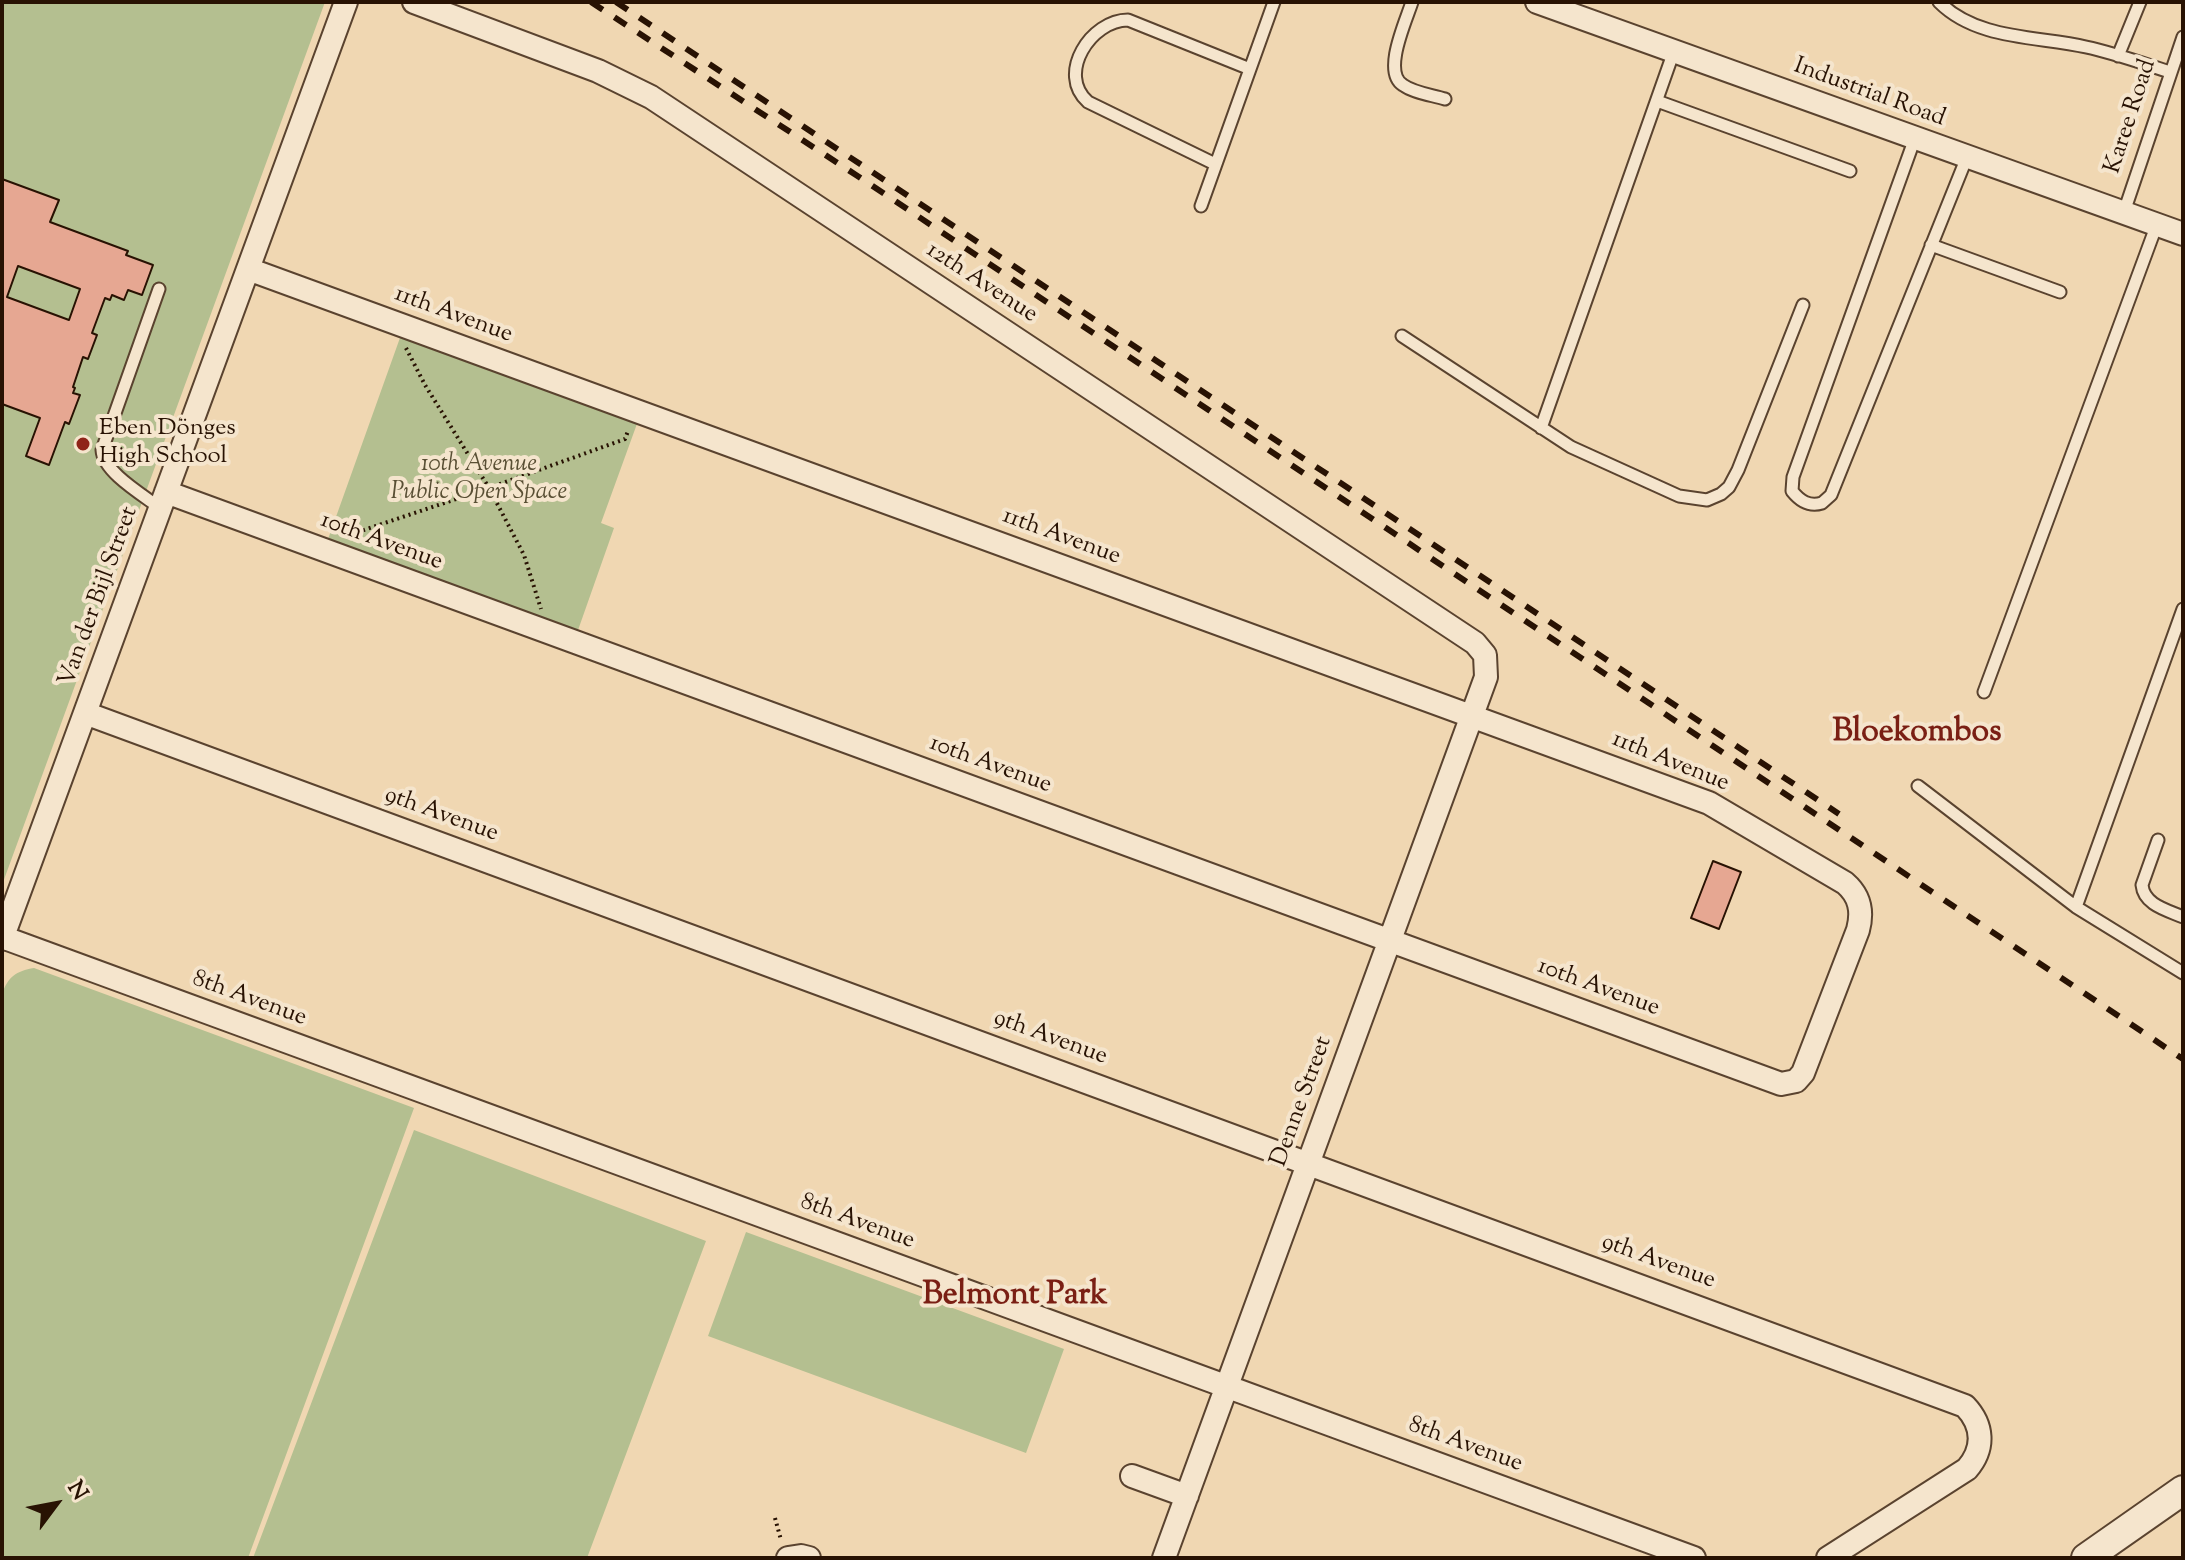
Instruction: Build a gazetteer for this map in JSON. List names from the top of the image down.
{
  "streets": {
    "street": [
      "Industrial Road",
      "12th Avenue",
      "11th Avenue",
      "10th Avenue",
      "Van der Bijl Street",
      "9th Avenue",
      "8th Avenue",
      "Denne Street"
    ],
    "lane": ["Karee Road"]
  },
  "crossings": [
    ["Industrial Road", "Karee Road"],
    ["12th Avenue", "Denne Street"],
    ["11th Avenue", "10th Avenue"],
    ["11th Avenue", "Van der Bijl Street"],
    ["11th Avenue", "Denne Street"],
    ["10th Avenue", "Van der Bijl Street"],
    ["10th Avenue", "Denne Street"],
    ["Van der Bijl Street", "9th Avenue"],
    ["Van der Bijl Street", "8th Avenue"],
    ["9th Avenue", "Denne Street"],
    ["8th Avenue", "Denne Street"]
  ],
  "districts": ["Bloekombos", "Belmont Park"],
  "parks": ["10th Avenue Public Open Space"],
  "places": ["Eben Dönges High School"],
  "north": "top right"
}
